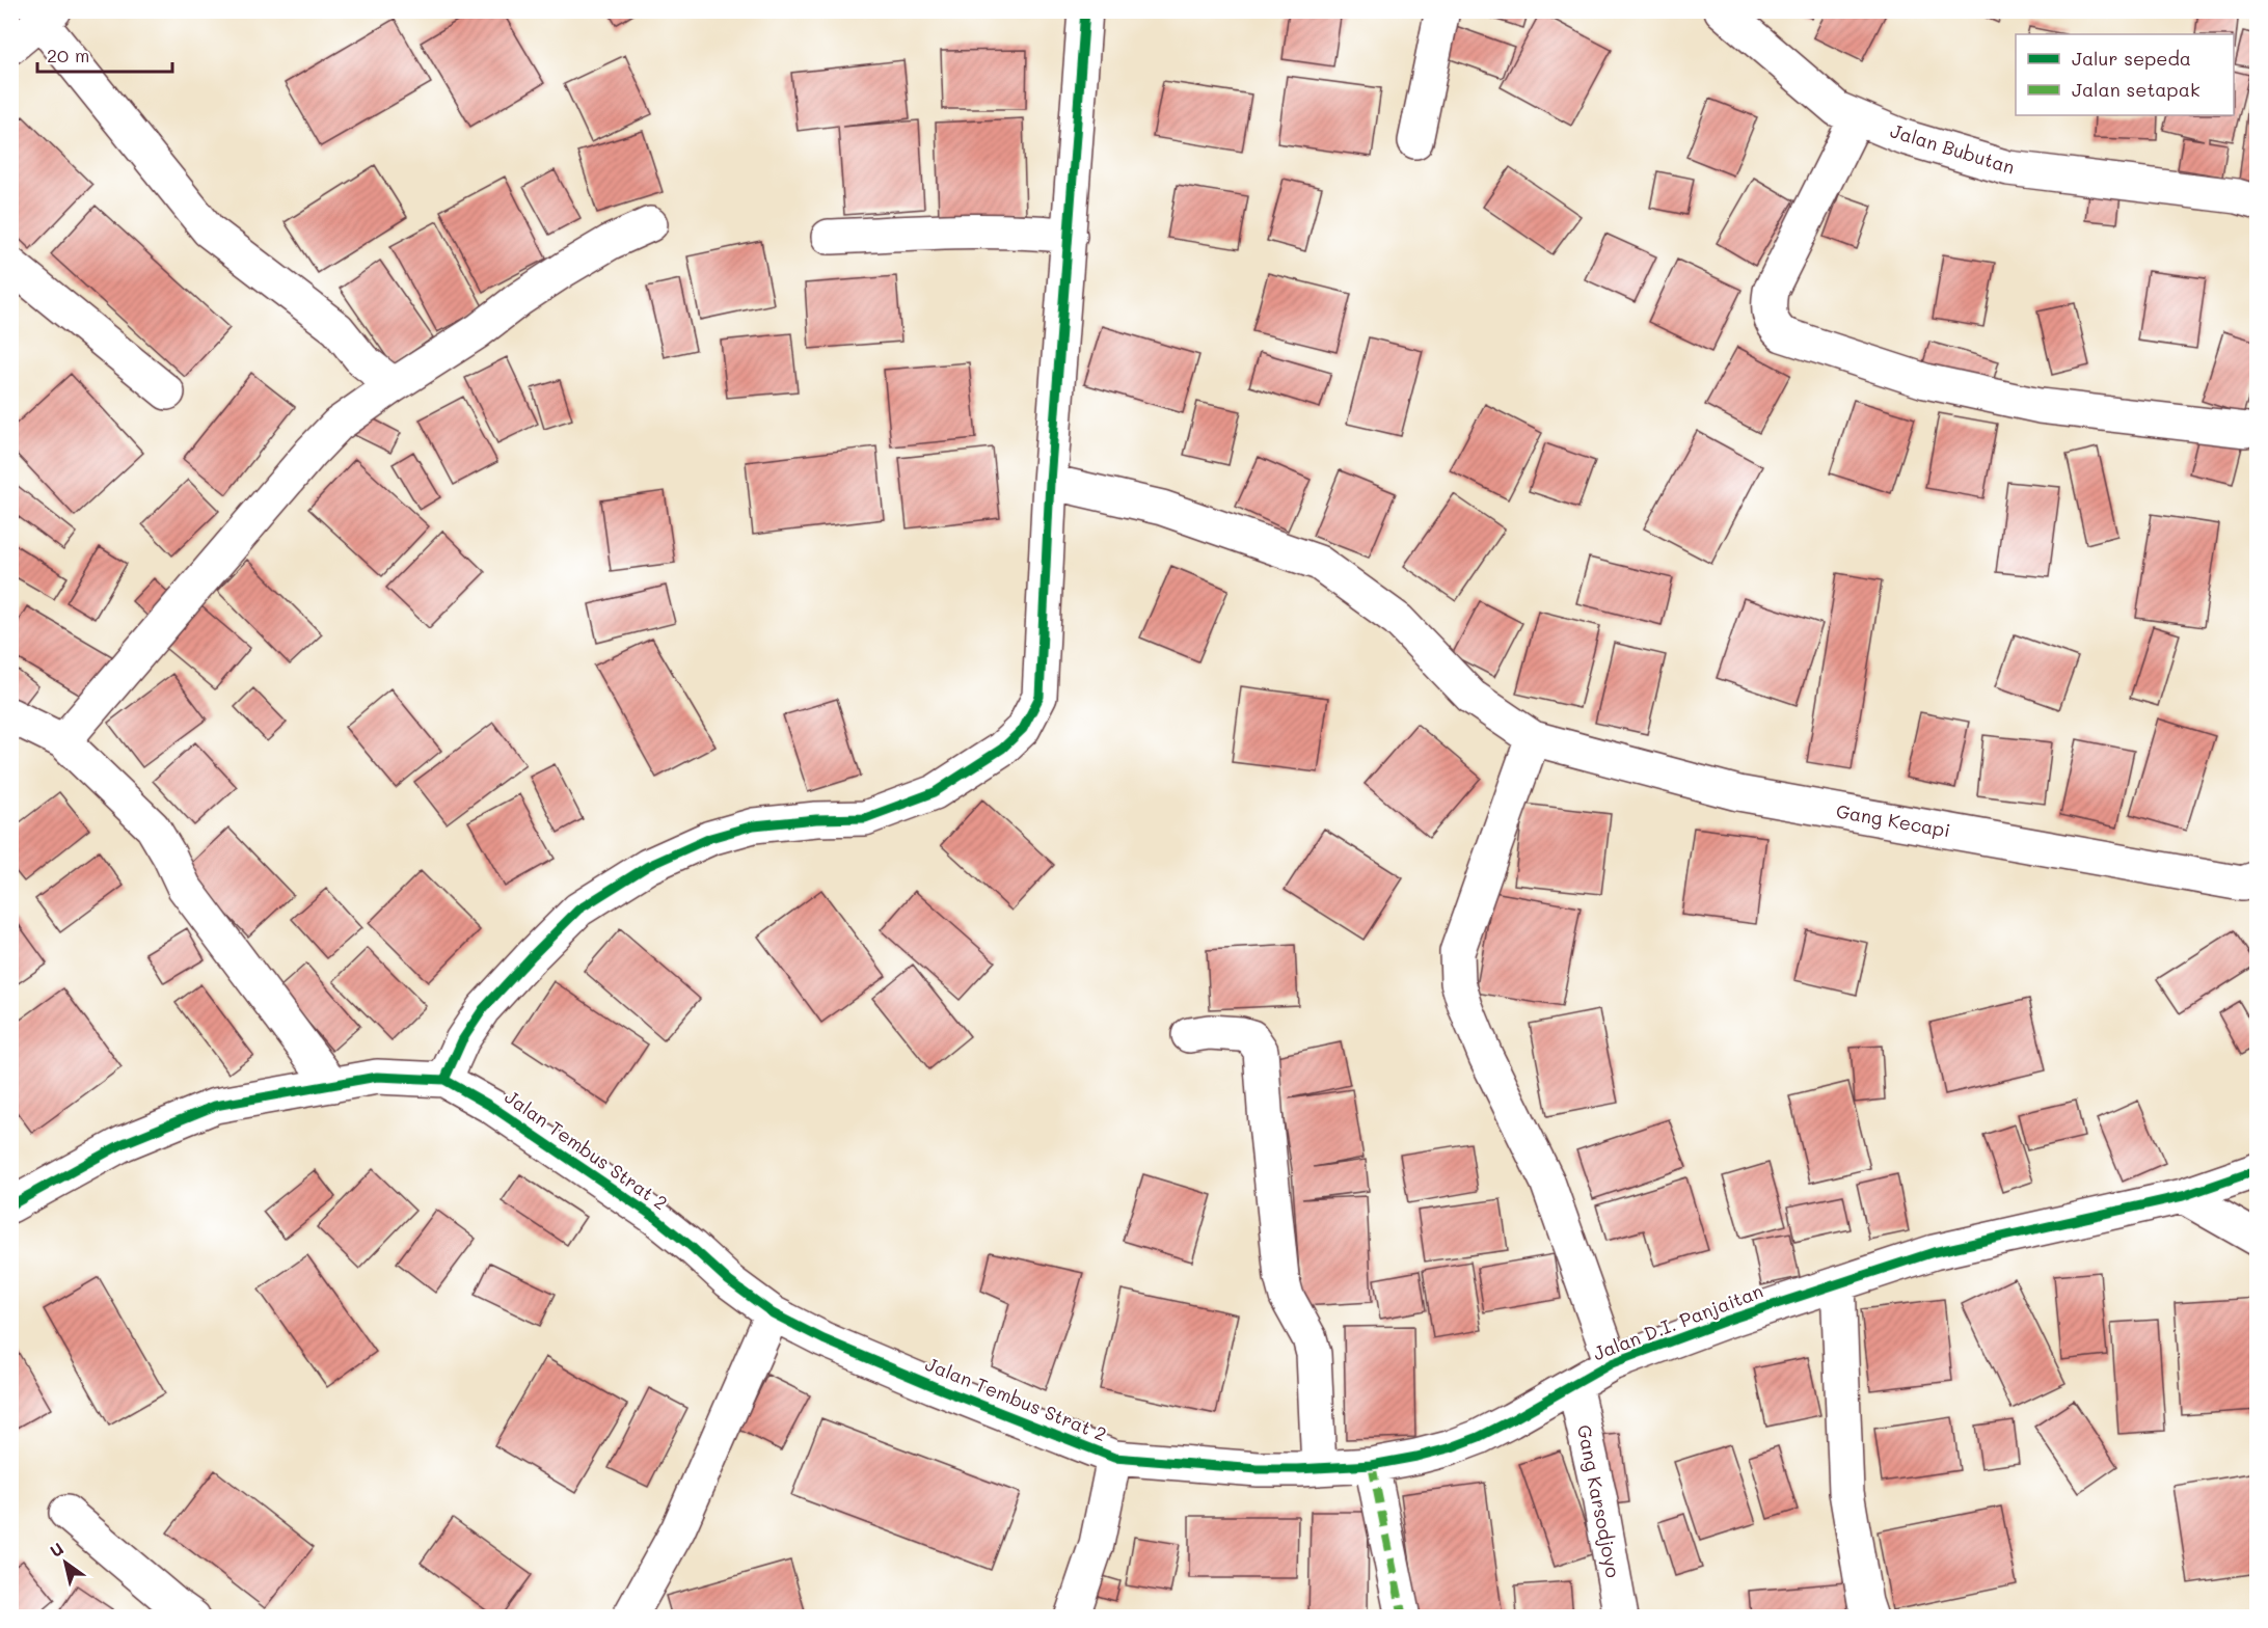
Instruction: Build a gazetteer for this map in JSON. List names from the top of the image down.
{
  "streets": {
    "street": [
      "Jalan Bubutan",
      "Gang Kecapi",
      "Jalan Tembus Strat 2",
      "Jalan D.I. Panjaitan",
      "Gang Karsodjoyo"
    ]
  },
  "crossings": [
    ["Jalan Tembus Strat 2", "Jalan D.I. Panjaitan"],
    ["Jalan D.I. Panjaitan", "Gang Karsodjoyo"]
  ],
  "legend": ["Jalur sepeda", "Jalan setapak"],
  "scale_bar": "20 m",
  "north": "top left"
}
